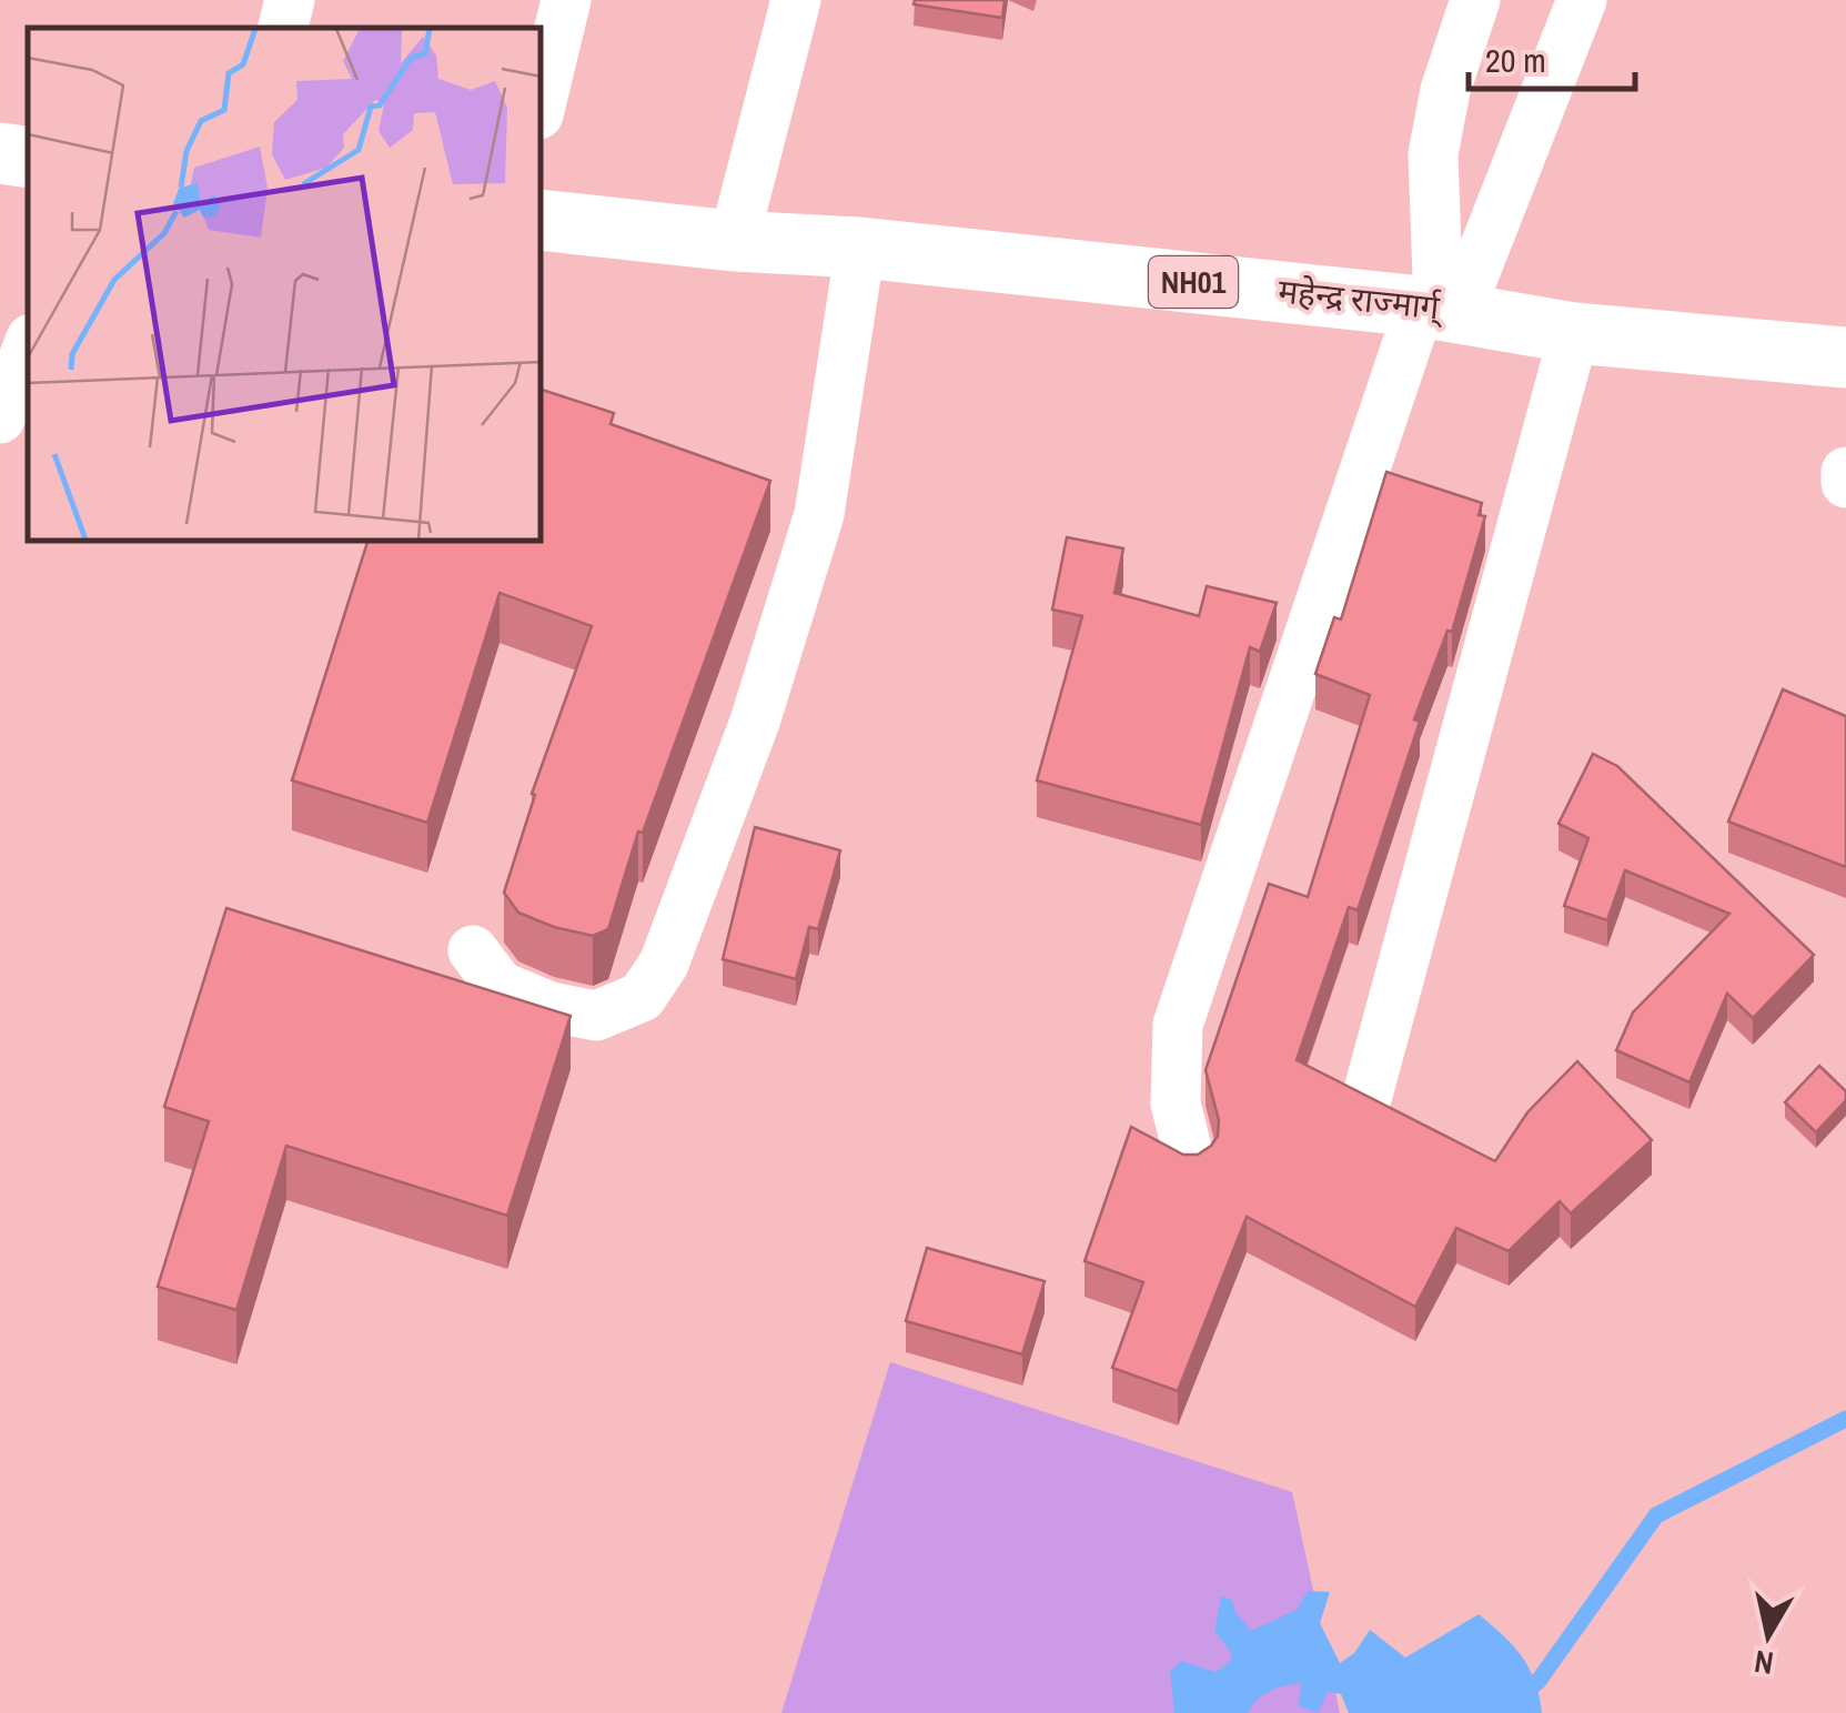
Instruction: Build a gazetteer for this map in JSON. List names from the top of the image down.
{
  "streets": {
    "highway": ["NH01", "महेन्द्र राज्मार्ग्"]
  },
  "scale_bar": "20 m",
  "north": "bottom"
}
